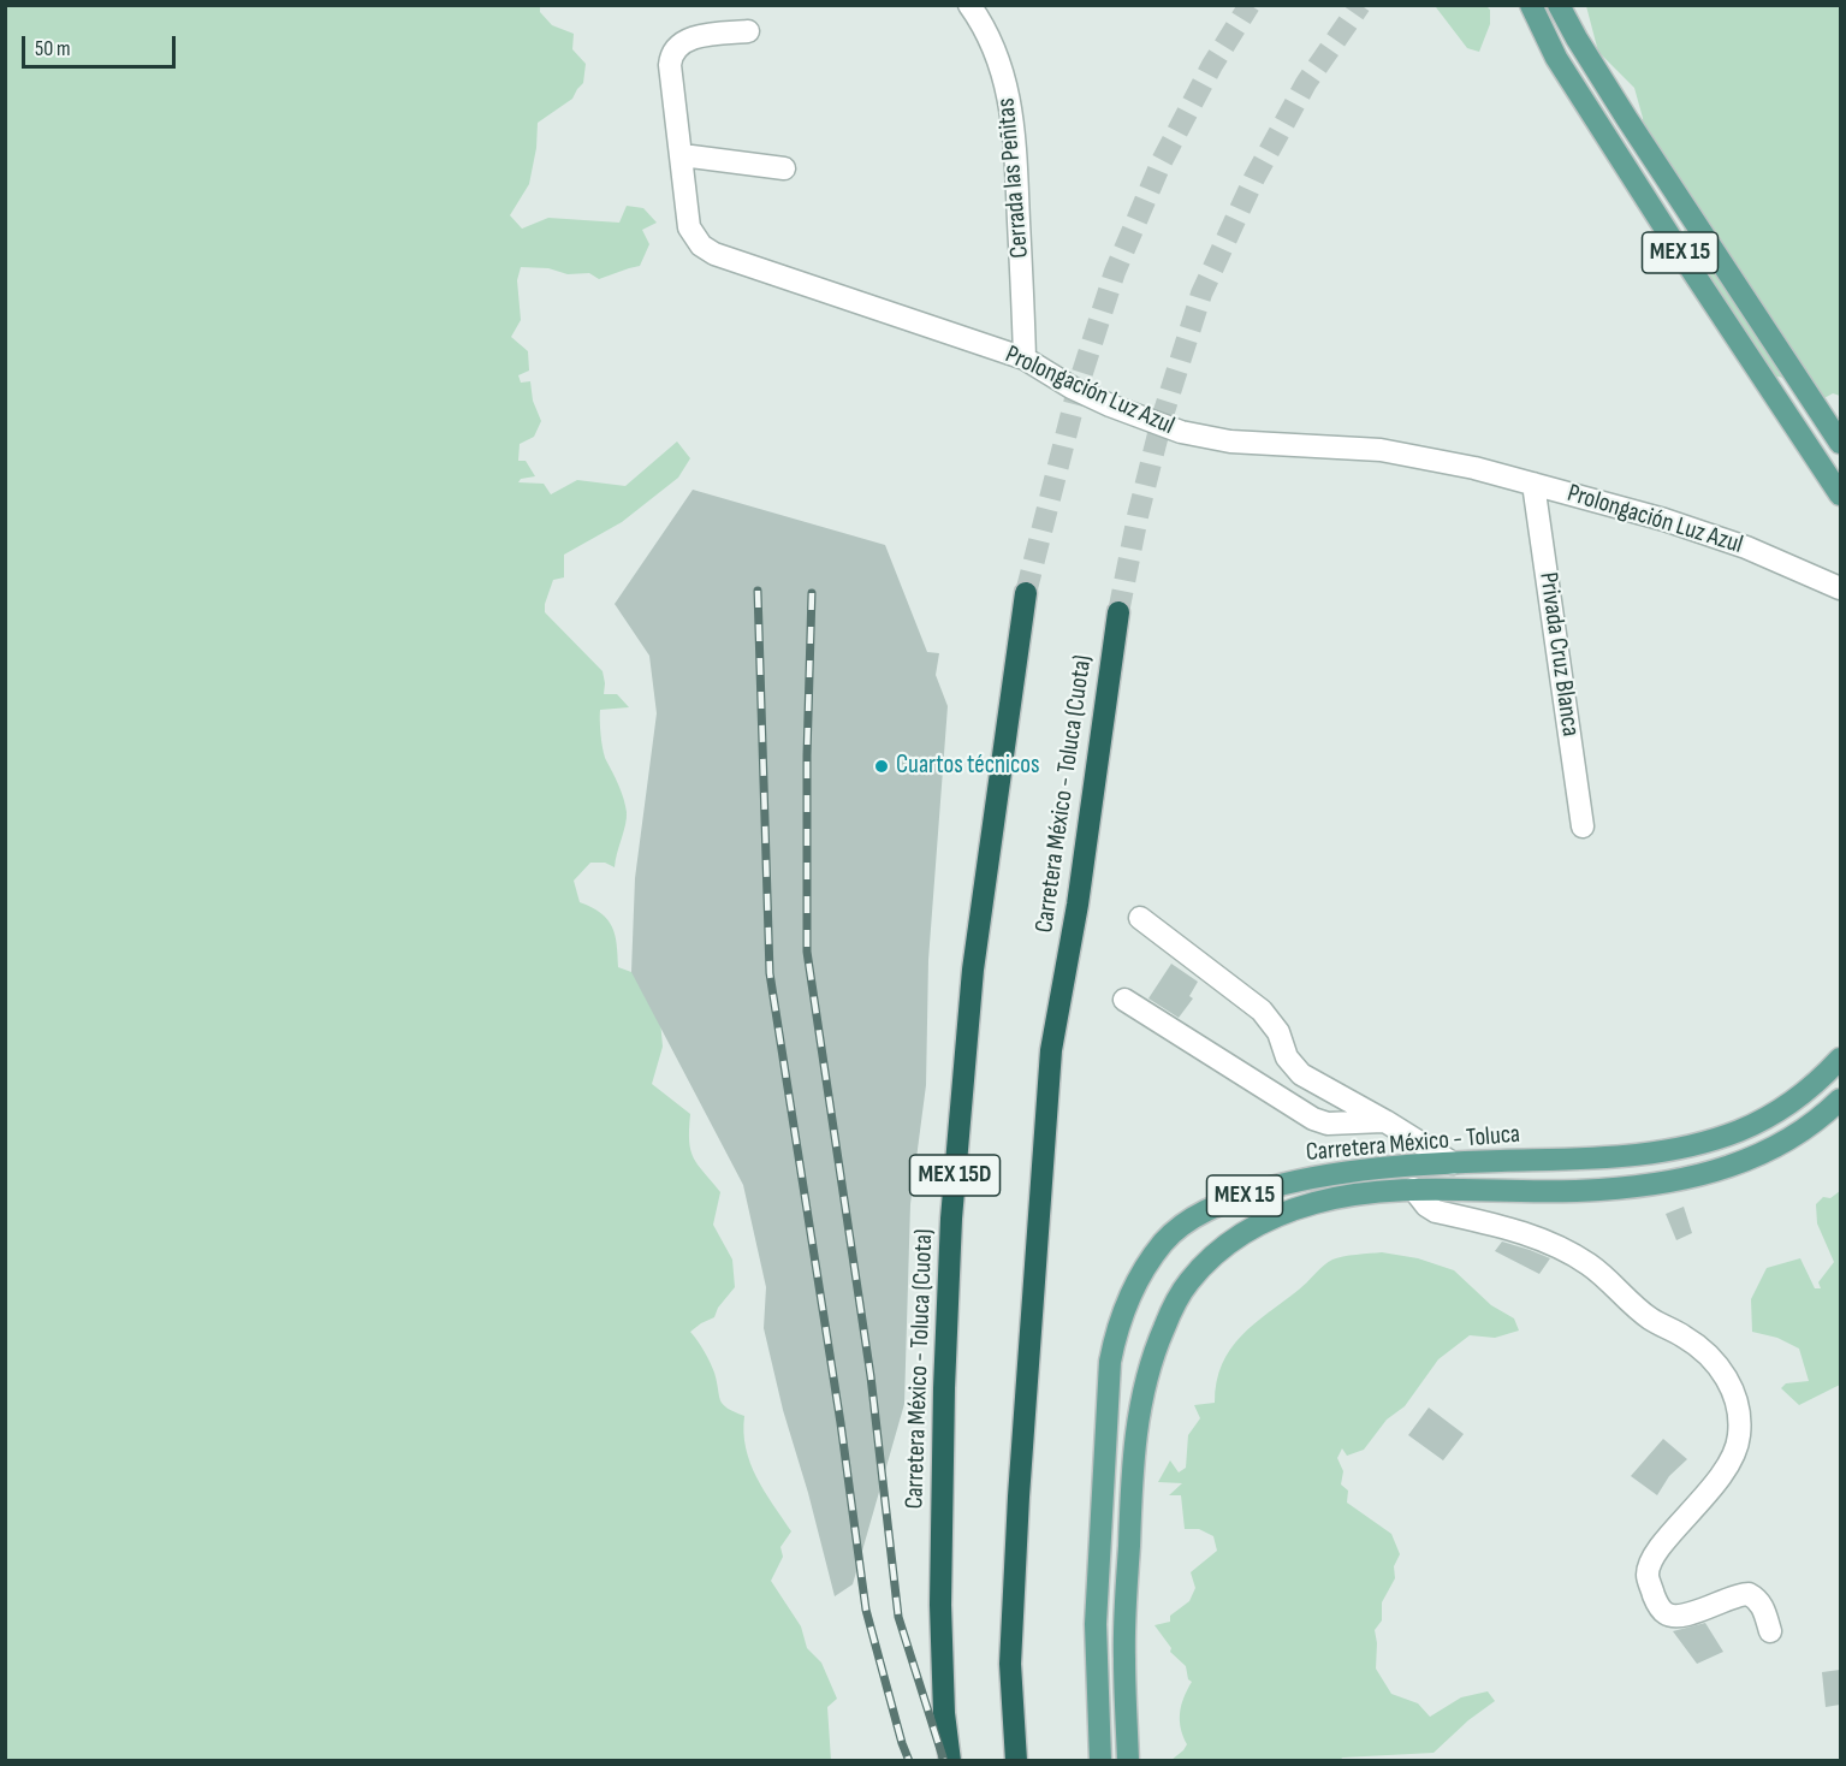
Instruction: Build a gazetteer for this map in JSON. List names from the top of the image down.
{
  "streets": {
    "highway": ["Carretera México - Toluca (Cuota)", "MEX 15D"],
    "main road": ["MEX 15", "Carretera México - Toluca"],
    "street": ["Cerrada las Peñitas", "Prolongación Luz Azul", "Privada Cruz Blanca"]
  },
  "crossings": [
    ["Cerrada las Peñitas", "Prolongación Luz Azul"],
    ["Prolongación Luz Azul", "Privada Cruz Blanca"]
  ],
  "places": ["Cuartos técnicos"],
  "scale_bar": "50 m"
}
